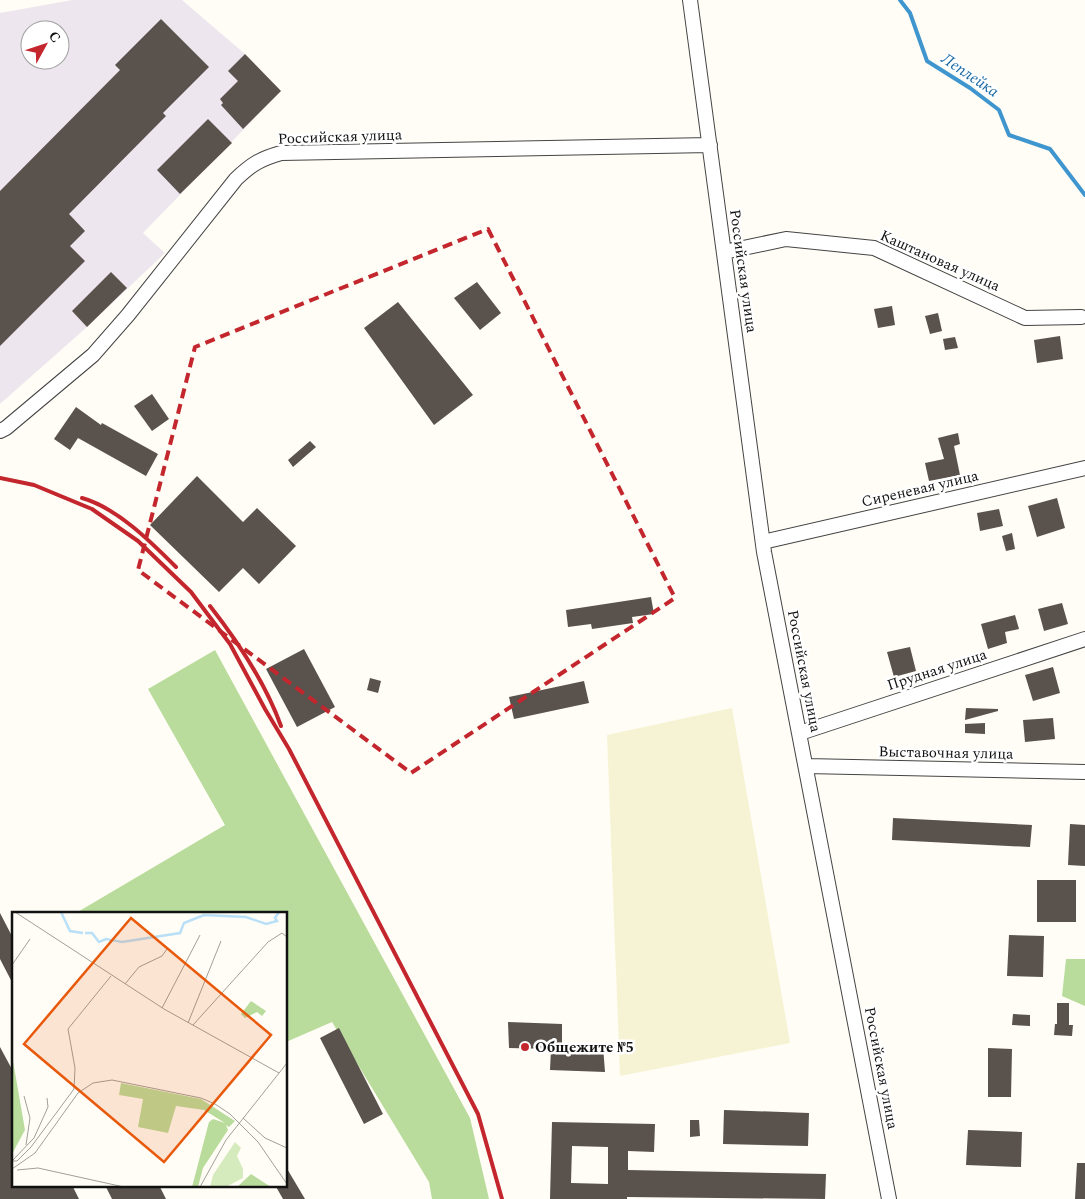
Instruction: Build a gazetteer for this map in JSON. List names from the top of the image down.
{
  "streets": {
    "street": [
      "Российская улица",
      "Каштановая улица",
      "Сиреневая улица",
      "Прудная улица",
      "Выставочная улица"
    ]
  },
  "crossings": [
    ["Российская улица", "Каштановая улица"],
    ["Российская улица", "Сиреневая улица"],
    ["Российская улица", "Прудная улица"],
    ["Российская улица", "Выставочная улица"]
  ],
  "water": ["Леплейка"],
  "places": ["Общежите №5"],
  "north": "top right"
}
